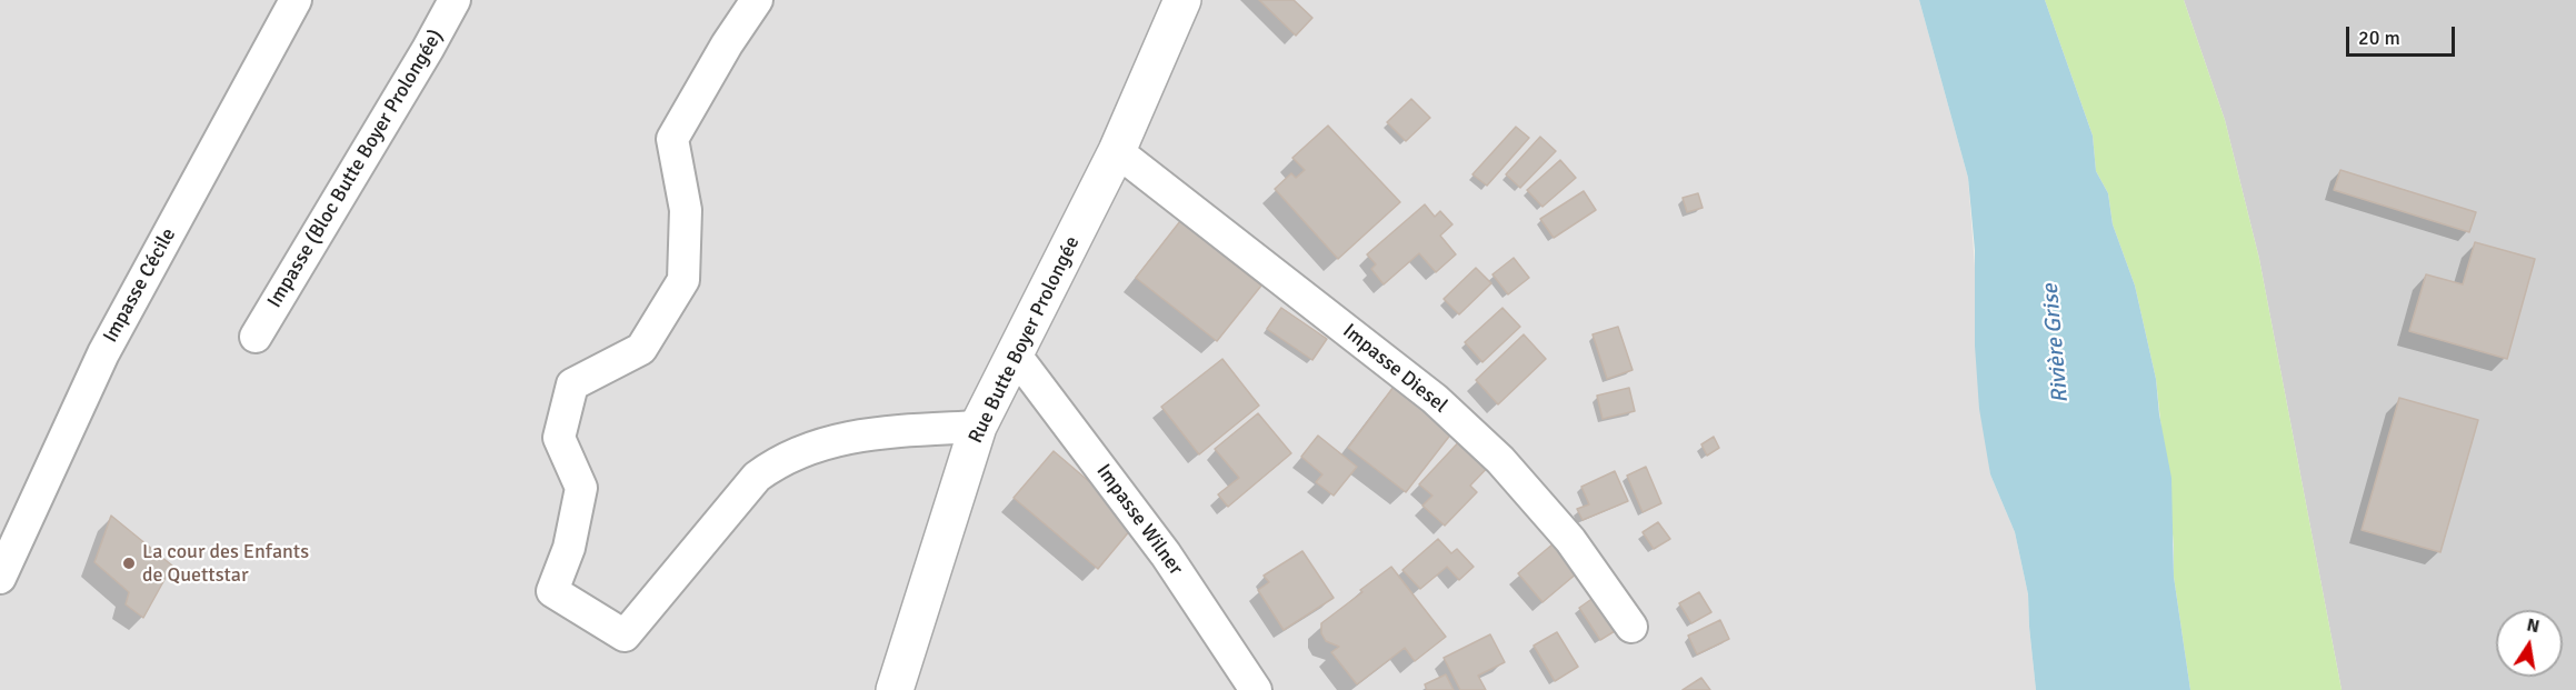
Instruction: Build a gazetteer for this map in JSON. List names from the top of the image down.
{
  "streets": {
    "street": [
      "Impasse (Bloc Butte Boyer Prolongée)",
      "Impasse Cécile",
      "Rue Butte Boyer Prolongée",
      "Impasse Diesel",
      "Impasse Wilner"
    ]
  },
  "crossings": [
    ["Rue Butte Boyer Prolongée", "Impasse Diesel"],
    ["Rue Butte Boyer Prolongée", "Impasse Wilner"]
  ],
  "water": ["Rivière Grise"],
  "places": ["La cour des Enfants de Quettstar"],
  "scale_bar": "20 m",
  "north": "top"
}
